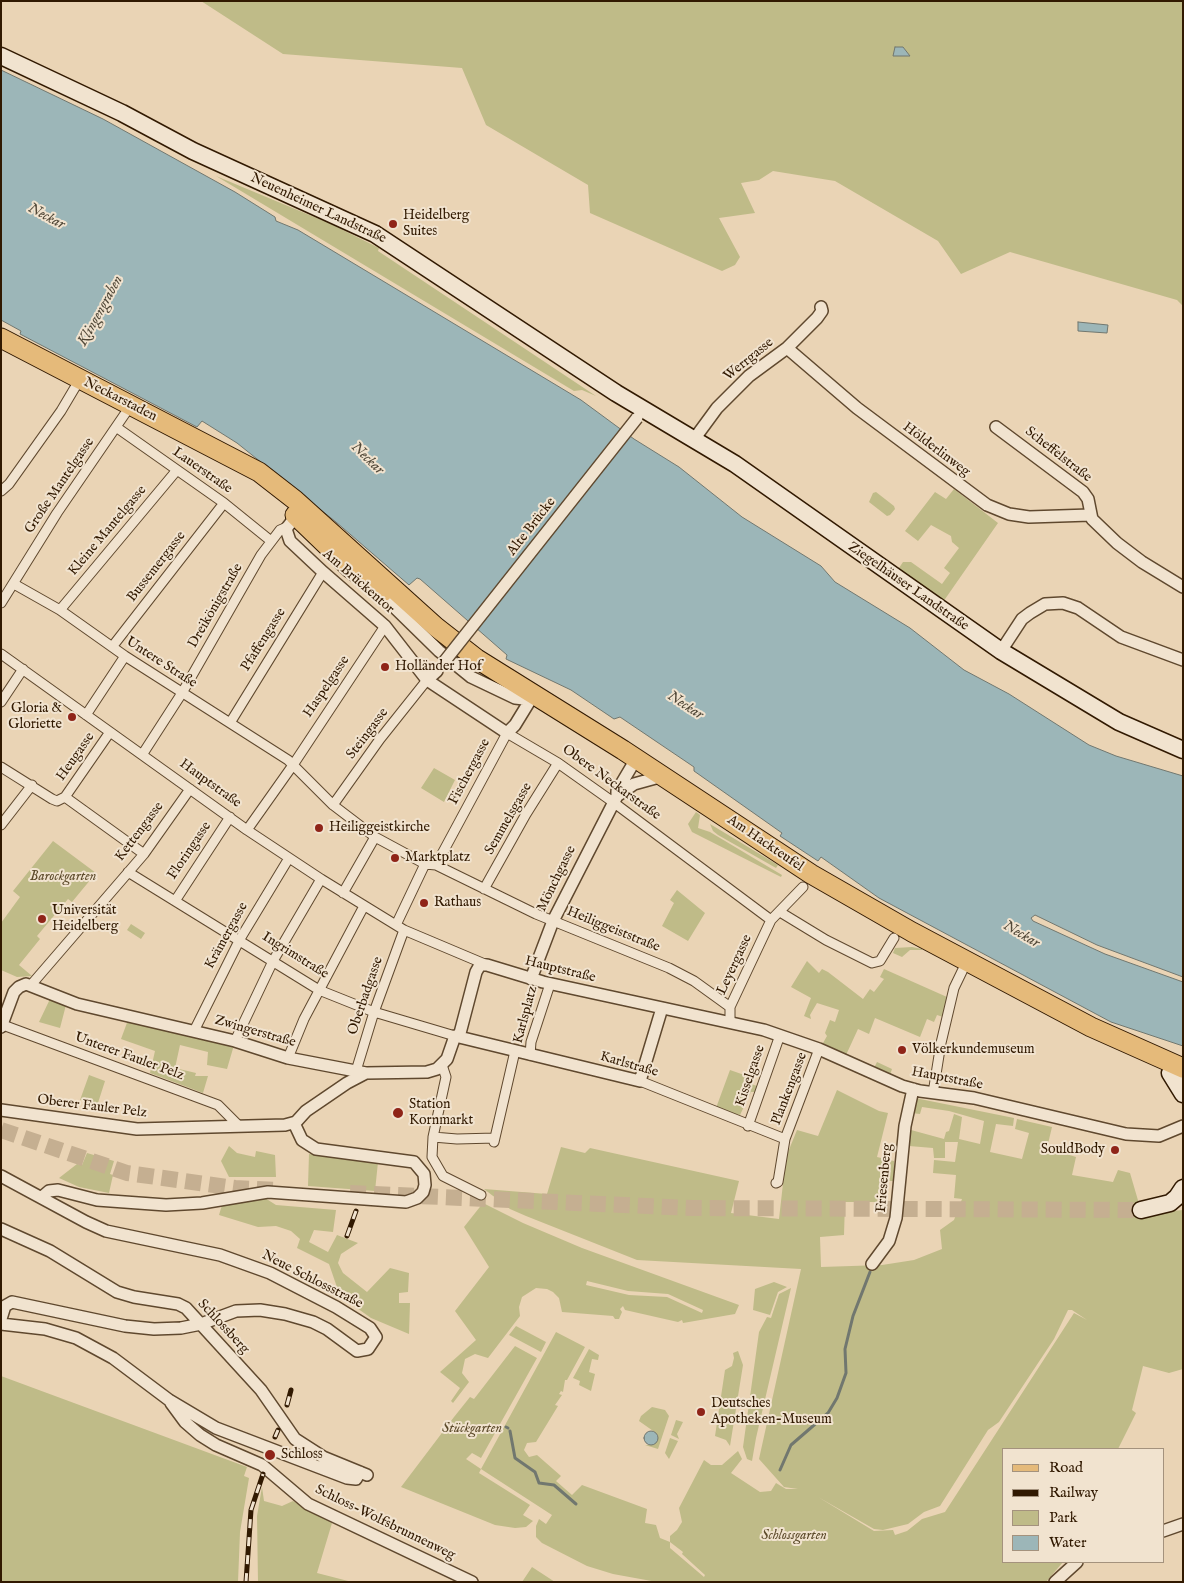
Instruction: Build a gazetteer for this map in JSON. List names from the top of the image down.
{
  "streets": {
    "main road": [
      "Neuenheimer Landstraße",
      "Neckarstaden",
      "Ziegelhäuser Landstraße",
      "Am Hackteufel"
    ],
    "street": [
      "Werrgasse",
      "Hölderlinweg",
      "Scheffelstraße",
      "Lauerstraße",
      "Große Mantelgasse",
      "Alte Brücke",
      "Kleine Mantelgasse",
      "Bussemergasse",
      "Am Brückentor",
      "Dreikönigstraße",
      "Pfaffengasse",
      "Untere Straße",
      "Haspelgasse",
      "Steingasse",
      "Heugasse",
      "Fischergasse",
      "Obere Neckarstraße",
      "Hauptstraße",
      "Semmelsgasse",
      "Kettengasse",
      "Floringasse",
      "Mönchgasse",
      "Heiliggeiststraße",
      "Krämergasse",
      "Ingrimstraße",
      "Leyergasse",
      "Oberbadgasse",
      "Karlsplatz",
      "Zwingerstraße",
      "Unterer Fauler Pelz",
      "Karlstraße",
      "Kisselgasse",
      "Plankengasse",
      "Oberer Fauler Pelz",
      "Friesenberg",
      "Neue Schlossstraße",
      "Schlossberg",
      "Schloss-Wolfsbrunnenweg"
    ]
  },
  "crossings": [
    ["Neuenheimer Landstraße", "Alte Brücke"],
    ["Neuenheimer Landstraße", "Ziegelhäuser Landstraße"],
    ["Werrgasse", "Hölderlinweg"],
    ["Werrgasse", "Ziegelhäuser Landstraße"],
    ["Neckarstaden", "Große Mantelgasse"],
    ["Neckarstaden", "Am Brückentor"],
    ["Neckarstaden", "Dreikönigstraße"],
    ["Neckarstaden", "Am Hackteufel"],
    ["Hölderlinweg", "Scheffelstraße"],
    ["Lauerstraße", "Große Mantelgasse"],
    ["Lauerstraße", "Kleine Mantelgasse"],
    ["Lauerstraße", "Bussemergasse"],
    ["Lauerstraße", "Dreikönigstraße"],
    ["Große Mantelgasse", "Untere Straße"],
    ["Alte Brücke", "Am Brückentor"],
    ["Alte Brücke", "Ziegelhäuser Landstraße"],
    ["Alte Brücke", "Steingasse"],
    ["Alte Brücke", "Obere Neckarstraße"],
    ["Kleine Mantelgasse", "Untere Straße"],
    ["Bussemergasse", "Untere Straße"],
    ["Am Brückentor", "Dreikönigstraße"],
    ["Am Brückentor", "Pfaffengasse"],
    ["Am Brückentor", "Haspelgasse"],
    ["Am Brückentor", "Steingasse"],
    ["Am Brückentor", "Obere Neckarstraße"],
    ["Dreikönigstraße", "Untere Straße"],
    ["Dreikönigstraße", "Hauptstraße"],
    ["Pfaffengasse", "Untere Straße"],
    ["Untere Straße", "Haspelgasse"],
    ["Untere Straße", "Steingasse"],
    ["Haspelgasse", "Hauptstraße"],
    ["Steingasse", "Obere Neckarstraße"],
    ["Heugasse", "Hauptstraße"],
    ["Fischergasse", "Obere Neckarstraße"],
    ["Fischergasse", "Am Hackteufel"],
    ["Fischergasse", "Heiliggeiststraße"],
    ["Obere Neckarstraße", "Semmelsgasse"],
    ["Obere Neckarstraße", "Mönchgasse"],
    ["Obere Neckarstraße", "Leyergasse"],
    ["Hauptstraße", "Kettengasse"],
    ["Hauptstraße", "Floringasse"],
    ["Hauptstraße", "Mönchgasse"],
    ["Hauptstraße", "Krämergasse"],
    ["Hauptstraße", "Leyergasse"],
    ["Hauptstraße", "Oberbadgasse"],
    ["Hauptstraße", "Karlsplatz"],
    ["Hauptstraße", "Kisselgasse"],
    ["Hauptstraße", "Plankengasse"],
    ["Hauptstraße", "Friesenberg"],
    ["Semmelsgasse", "Heiliggeiststraße"],
    ["Kettengasse", "Ingrimstraße"],
    ["Kettengasse", "Zwingerstraße"],
    ["Kettengasse", "Unterer Fauler Pelz"],
    ["Am Hackteufel", "Mönchgasse"],
    ["Floringasse", "Ingrimstraße"],
    ["Mönchgasse", "Heiliggeiststraße"],
    ["Heiliggeiststraße", "Leyergasse"],
    ["Krämergasse", "Ingrimstraße"],
    ["Krämergasse", "Zwingerstraße"],
    ["Ingrimstraße", "Oberbadgasse"],
    ["Ingrimstraße", "Karlstraße"],
    ["Oberbadgasse", "Zwingerstraße"],
    ["Karlsplatz", "Karlstraße"],
    ["Unterer Fauler Pelz", "Oberer Fauler Pelz"],
    ["Karlstraße", "Kisselgasse"],
    ["Karlstraße", "Plankengasse"],
    ["Neue Schlossstraße", "Schlossberg"],
    ["Schlossberg", "Schloss-Wolfsbrunnenweg"]
  ],
  "water": ["Neckar", "Klingengraben"],
  "parks": ["Barockgarten", "Stückgarten", "Schlossgarten"],
  "places": [
    "Heidelberg Suites",
    "Holländer Hof",
    "Gloria & Gloriette",
    "Heiliggeistkirche",
    "Marktplatz",
    "Rathaus",
    "Universität Heidelberg",
    "Völkerkundemuseum",
    "Station Kornmarkt",
    "SouldBody",
    "Deutsches Apotheken-Museum",
    "Schloss"
  ],
  "legend": [
    "Road",
    "Railway",
    "Park",
    "Water"
  ]
}
